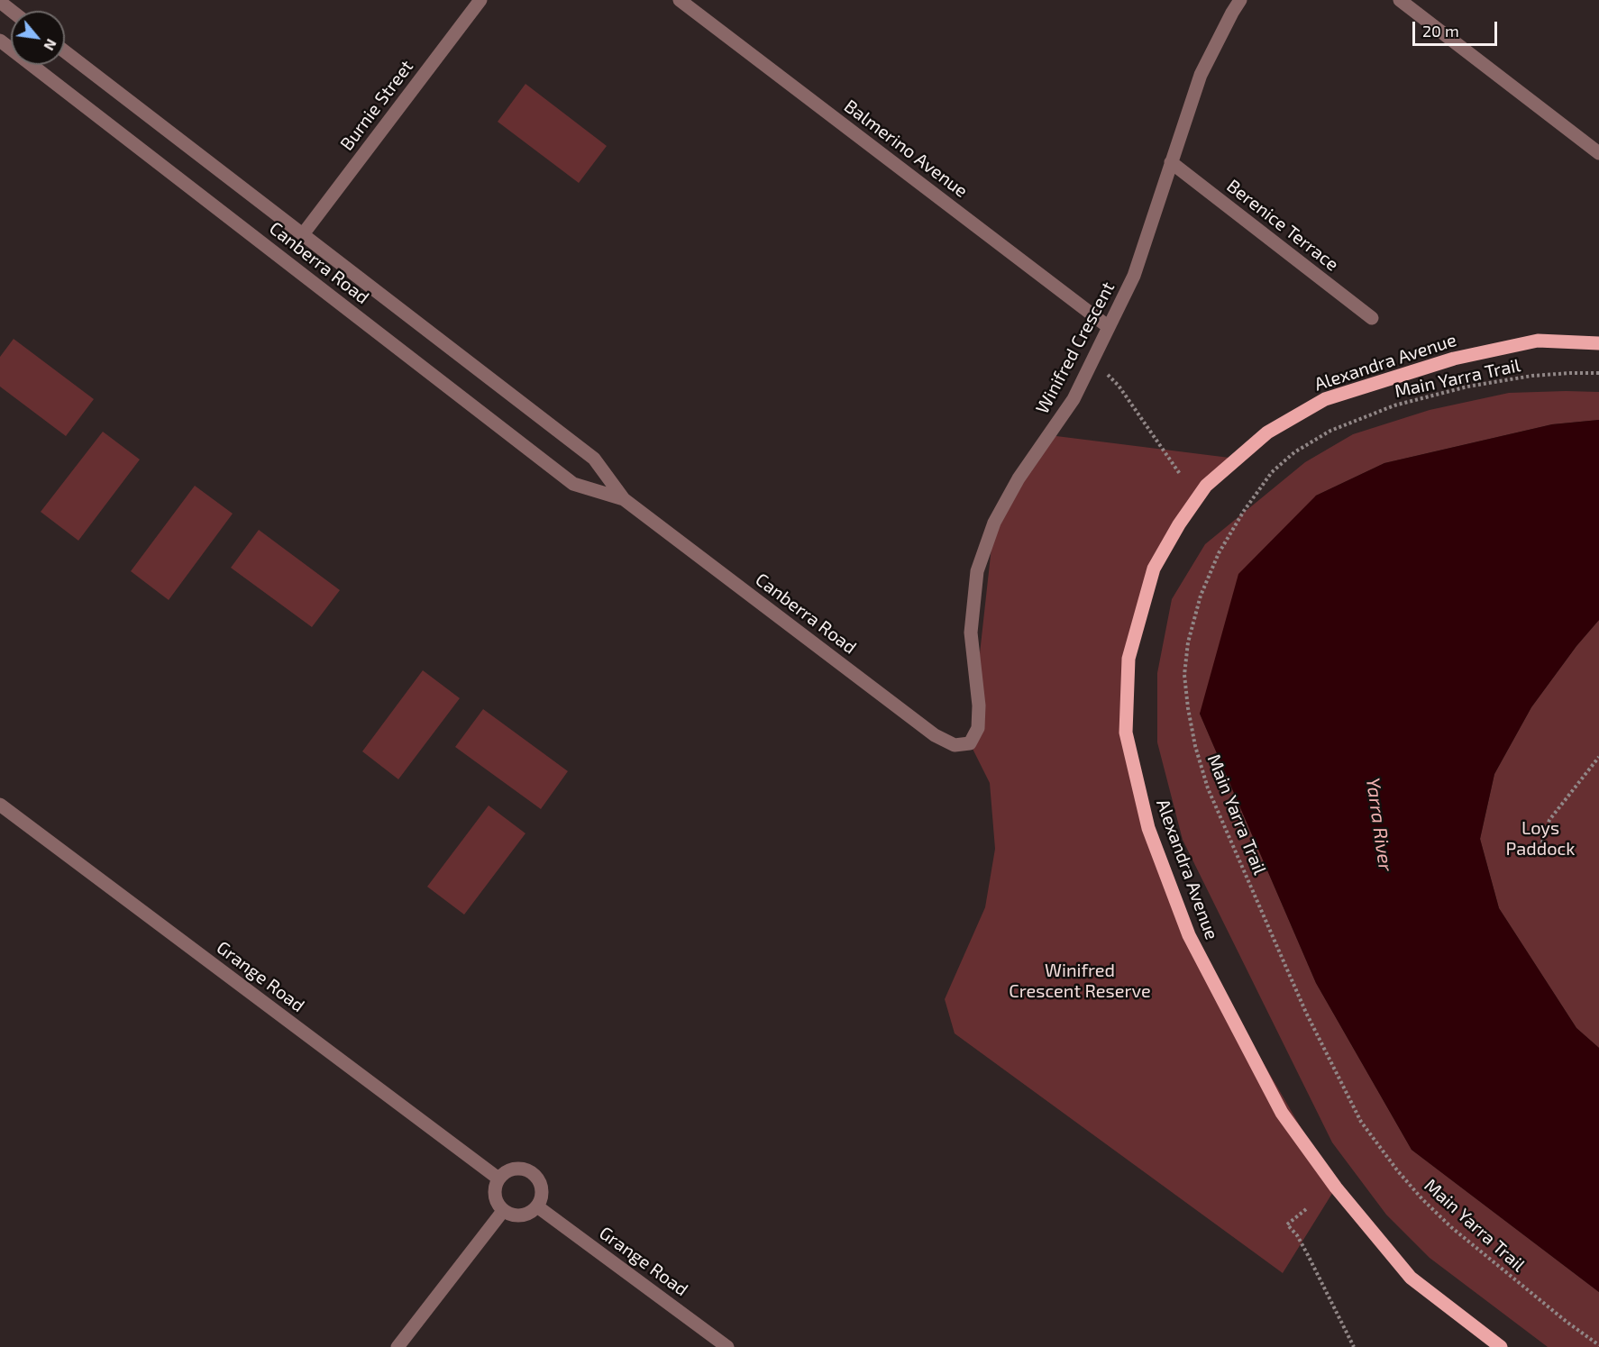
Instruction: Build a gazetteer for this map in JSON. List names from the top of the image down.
{
  "streets": {
    "main road": ["Alexandra Avenue"],
    "street": [
      "Burnie Street",
      "Balmerino Avenue",
      "Berenice Terrace",
      "Canberra Road",
      "Winifred Crescent",
      "Grange Road"
    ],
    "path": ["Main Yarra Trail"]
  },
  "crossings": [
    ["Burnie Street", "Canberra Road"],
    ["Balmerino Avenue", "Winifred Crescent"],
    ["Berenice Terrace", "Winifred Crescent"],
    ["Canberra Road", "Winifred Crescent"]
  ],
  "water": ["Yarra River"],
  "parks": ["Loys Paddock", "Winifred Crescent Reserve"],
  "scale_bar": "20 m",
  "north": "bottom right"
}
